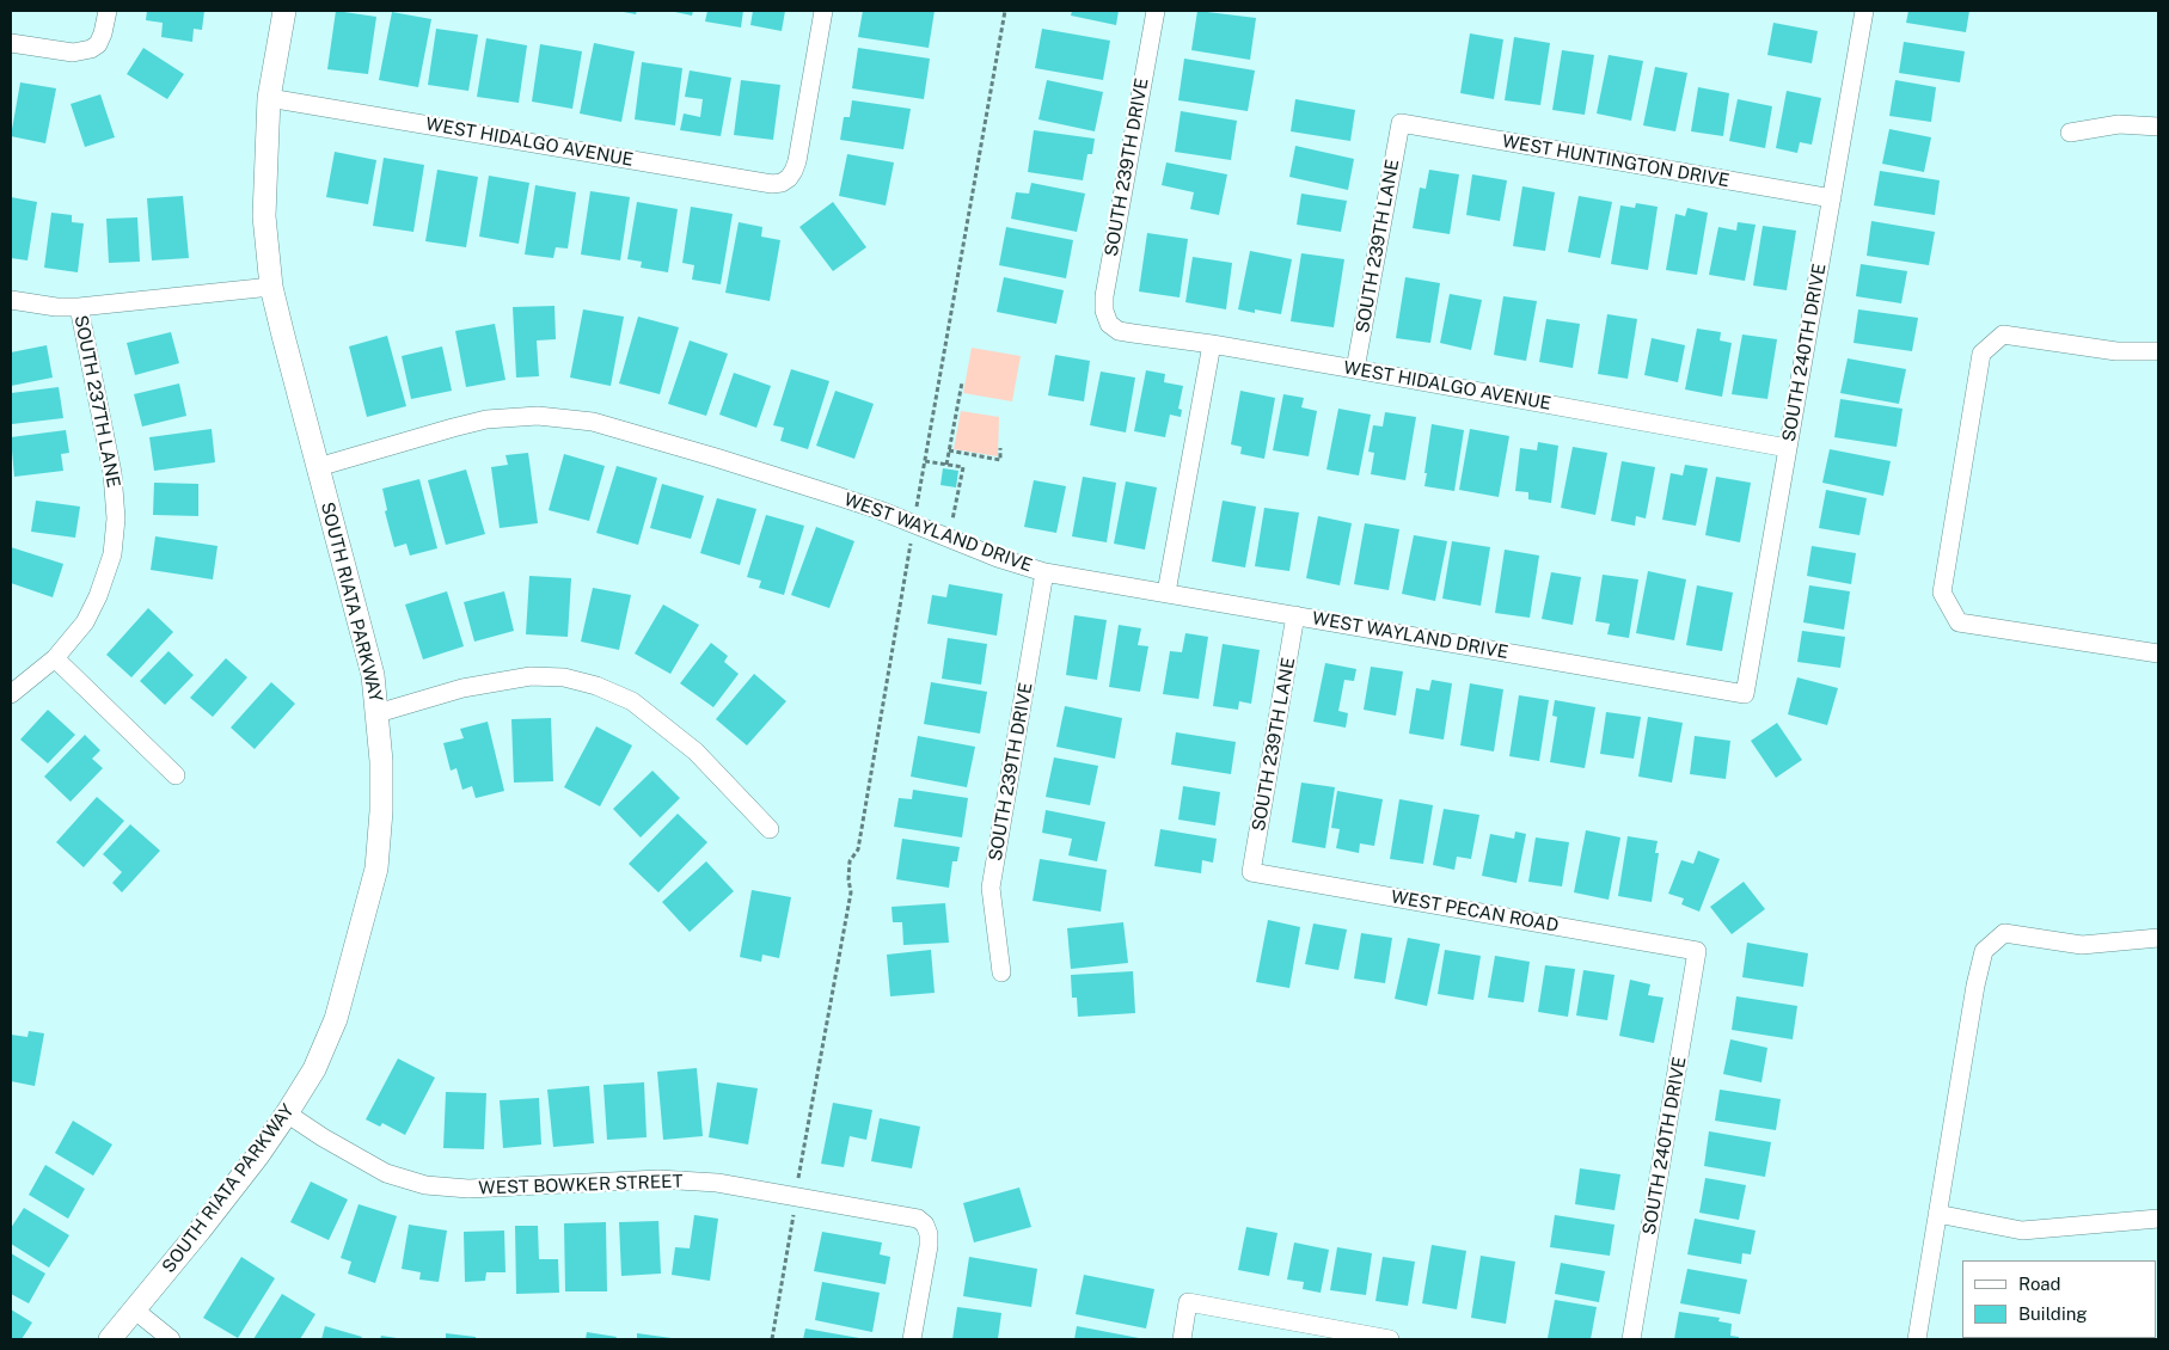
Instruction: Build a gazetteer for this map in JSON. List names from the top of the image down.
{
  "streets": {
    "street": [
      "WEST HIDALGO AVENUE",
      "WEST HUNTINGTON DRIVE",
      "SOUTH 239TH DRIVE",
      "SOUTH 239TH LANE",
      "SOUTH 240TH DRIVE",
      "SOUTH 237TH LANE",
      "WEST WAYLAND DRIVE",
      "SOUTH RIATA PARKWAY",
      "WEST PECAN ROAD",
      "WEST BOWKER STREET"
    ]
  },
  "crossings": [
    ["WEST HIDALGO AVENUE", "SOUTH 239TH DRIVE"],
    ["WEST HIDALGO AVENUE", "SOUTH 239TH LANE"],
    ["WEST HIDALGO AVENUE", "SOUTH 240TH DRIVE"],
    ["WEST HIDALGO AVENUE", "SOUTH RIATA PARKWAY"],
    ["WEST HUNTINGTON DRIVE", "SOUTH 239TH LANE"],
    ["WEST HUNTINGTON DRIVE", "SOUTH 240TH DRIVE"],
    ["SOUTH 239TH DRIVE", "WEST WAYLAND DRIVE"],
    ["SOUTH 239TH LANE", "WEST WAYLAND DRIVE"],
    ["SOUTH 239TH LANE", "WEST PECAN ROAD"],
    ["SOUTH 240TH DRIVE", "WEST WAYLAND DRIVE"],
    ["SOUTH 240TH DRIVE", "WEST PECAN ROAD"],
    ["WEST WAYLAND DRIVE", "SOUTH RIATA PARKWAY"],
    ["SOUTH RIATA PARKWAY", "WEST BOWKER STREET"]
  ],
  "legend": ["Road", "Building"]
}
